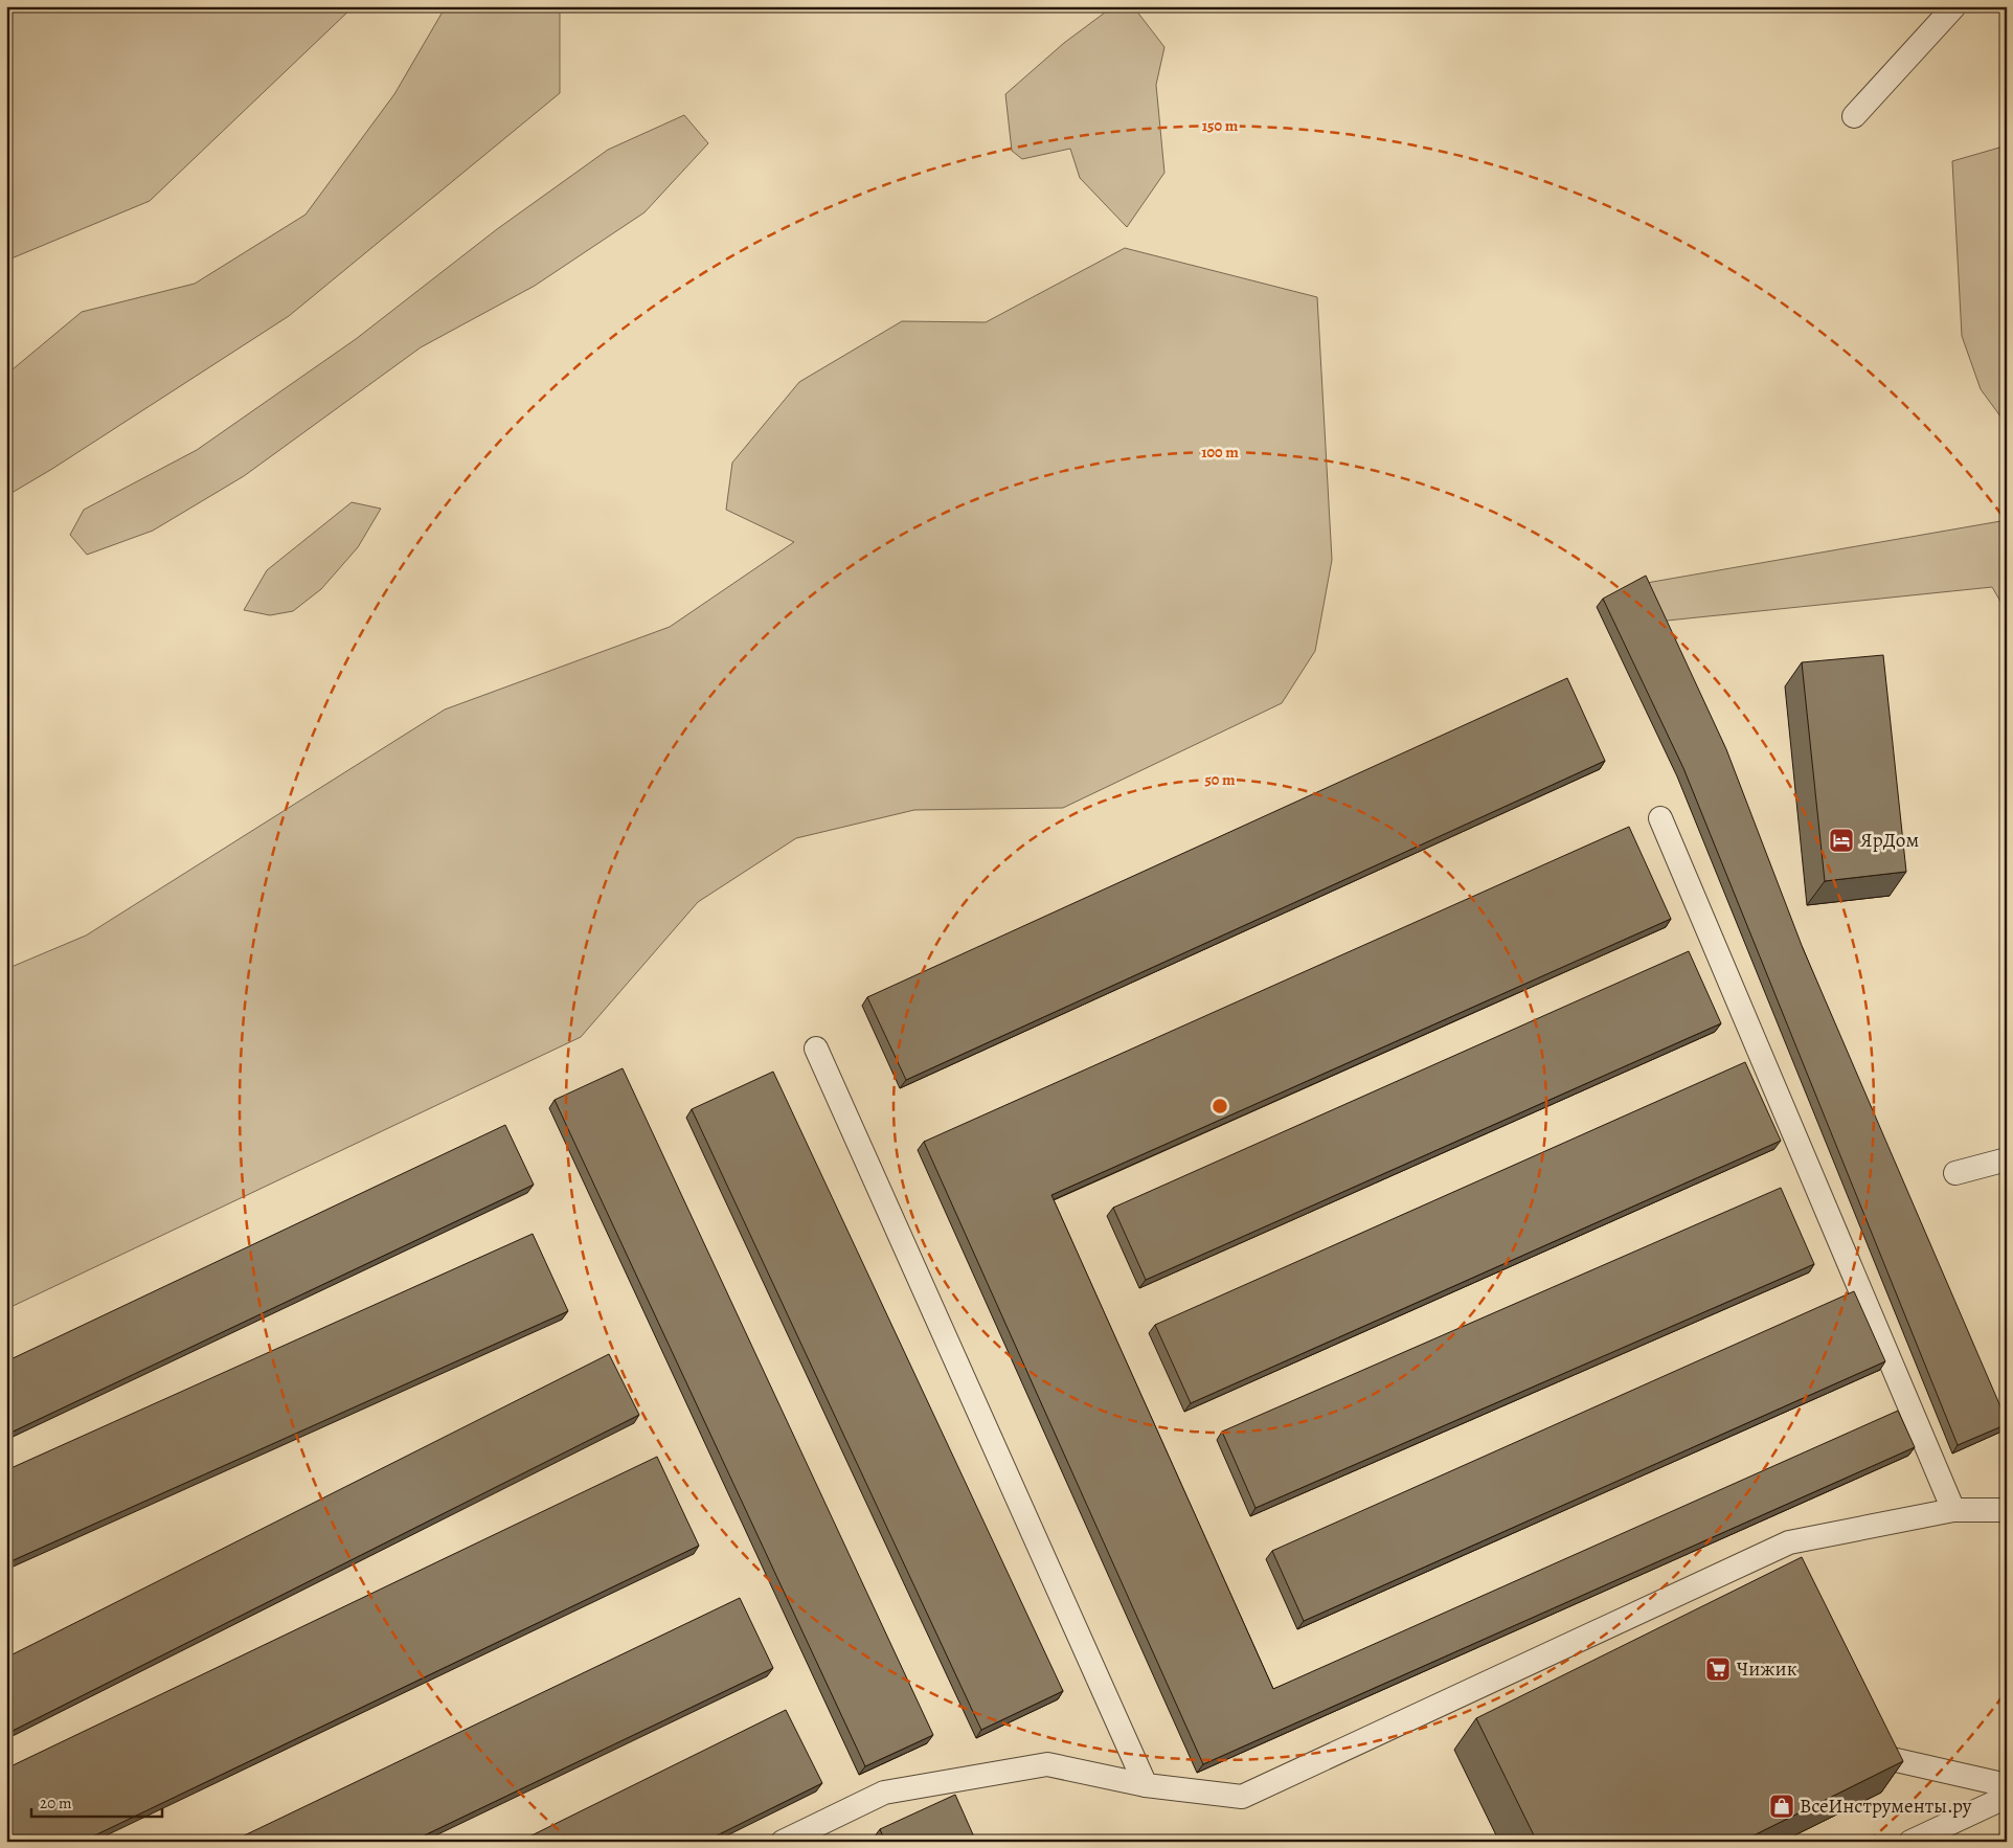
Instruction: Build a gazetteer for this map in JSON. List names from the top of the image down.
{
  "places": {
    "hotel": ["ЯрДом"],
    "supermarket": ["Чижик"],
    "shop": ["ВсеИнструменты.ру"]
  },
  "scale_bar": "20 m",
  "rings": ["150 m", "100 m", "50 m"]
}
